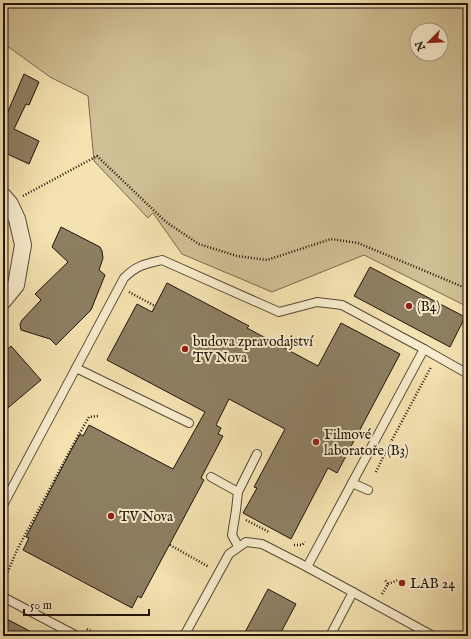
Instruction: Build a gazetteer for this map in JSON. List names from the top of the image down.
{
  "places": [
    "(B4)",
    "budova zpravodajství TV Nova",
    "Filmové laboratoře (B3)",
    "TV Nova",
    "LAB 24"
  ],
  "scale_bar": "50 m",
  "north": "bottom left"
}
